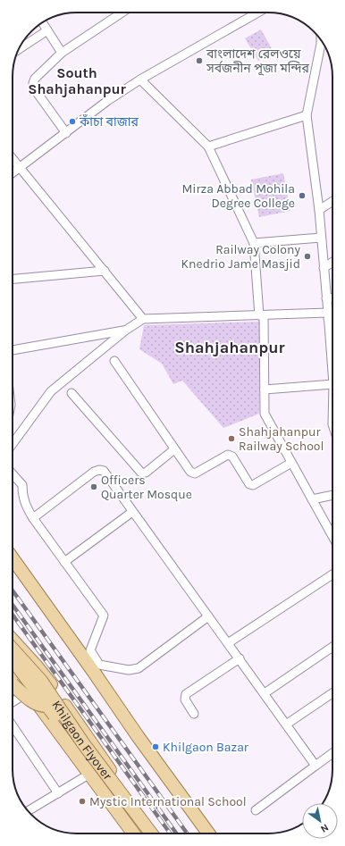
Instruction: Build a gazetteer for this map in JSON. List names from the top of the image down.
{
  "streets": {
    "main road": ["Khilgaon Flyover"]
  },
  "districts": ["South Shahjahanpur", "Shahjahanpur"],
  "places": [
    "বাংলাদেশ রেলওয়ে সর্বজনীন পূজা মন্দির",
    "কাঁচা বাজার",
    "Mirza Abbad Mohila Degree College",
    "Railway Colony Knedrio Jame Masjid",
    "Shahjahanpur Railway School",
    "Officers Quarter Mosque",
    "Khilgaon Bazar",
    "Mystic International School"
  ],
  "north": "bottom right"
}
